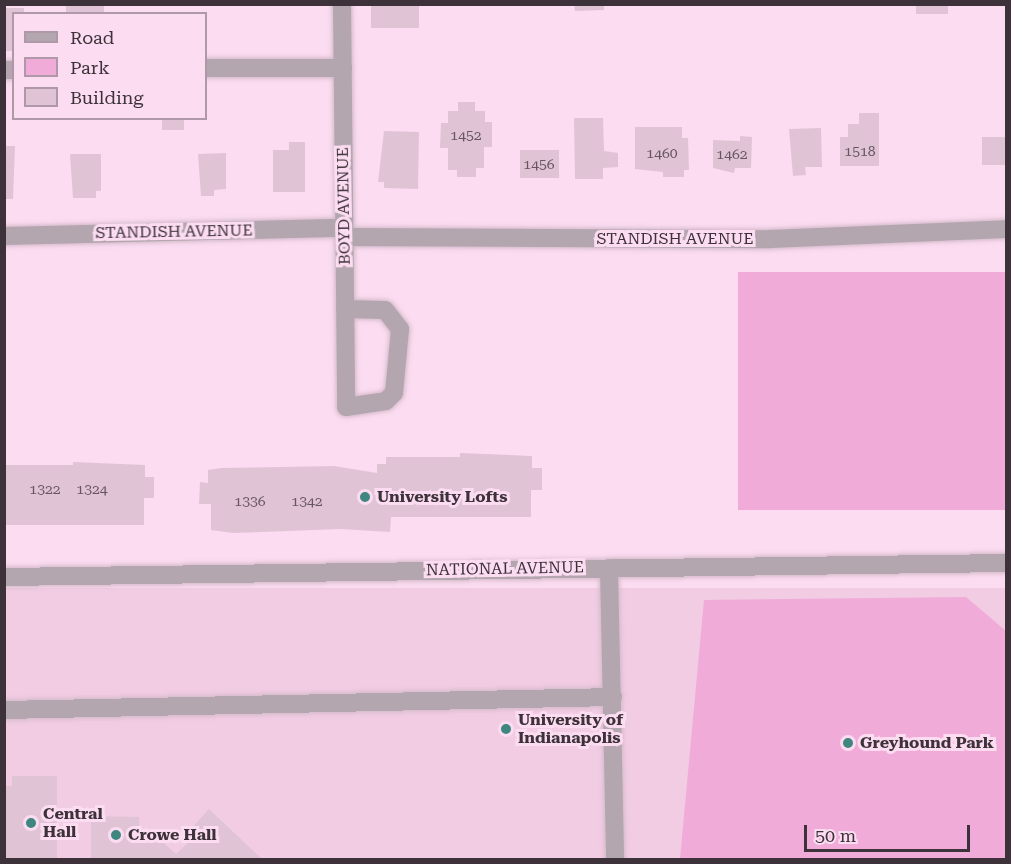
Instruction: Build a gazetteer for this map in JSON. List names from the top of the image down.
{
  "streets": {
    "street": ["BOYD AVENUE", "STANDISH AVENUE", "NATIONAL AVENUE"]
  },
  "crossings": [
    ["BOYD AVENUE", "STANDISH AVENUE"]
  ],
  "places": [
    "University Lofts",
    "University of Indianapolis",
    "Greyhound Park",
    "Central Hall",
    "Crowe Hall"
  ],
  "house_numbers": [
    "1452",
    "1518",
    "1460",
    "1462",
    "1456",
    "1322",
    "1324",
    "1336",
    "1342"
  ],
  "legend": ["Road", "Park", "Building"],
  "scale_bar": "50 m"
}
